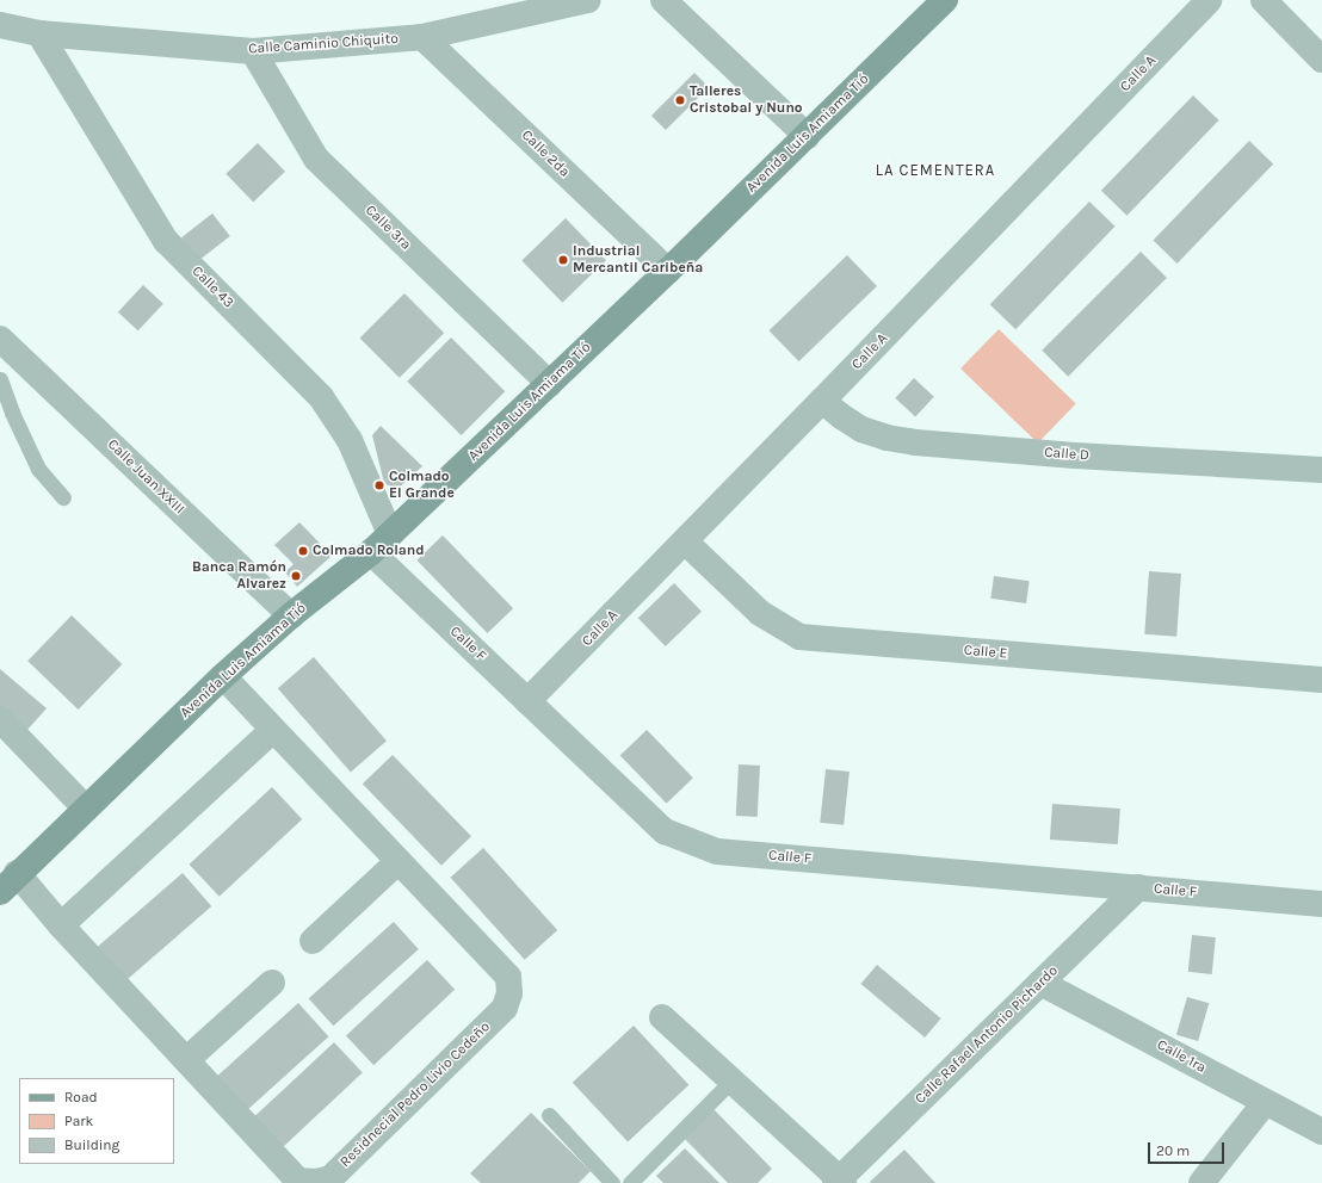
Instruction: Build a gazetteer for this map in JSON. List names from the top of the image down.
{
  "streets": {
    "main road": ["Avenida Luis Amiama Tió"],
    "street": [
      "Calle Caminio Chiquito",
      "Calle A",
      "Calle 2da",
      "Calle 3ra",
      "Calle 43",
      "Calle D",
      "Calle Juan XXIII",
      "Calle F",
      "Calle E",
      "Calle Rafael Antonio Pichardo",
      "Calle 1ra",
      "Residnecial Pedro Livio Cedeño"
    ]
  },
  "crossings": [
    ["Calle Caminio Chiquito", "Calle 2da"],
    ["Calle Caminio Chiquito", "Calle 3ra"],
    ["Calle Caminio Chiquito", "Calle 43"],
    ["Calle A", "Calle D"],
    ["Calle A", "Calle F"],
    ["Calle A", "Calle E"],
    ["Avenida Luis Amiama Tió", "Calle 2da"],
    ["Avenida Luis Amiama Tió", "Calle 3ra"],
    ["Avenida Luis Amiama Tió", "Calle 43"],
    ["Avenida Luis Amiama Tió", "Calle Juan XXIII"],
    ["Avenida Luis Amiama Tió", "Calle F"],
    ["Avenida Luis Amiama Tió", "Residnecial Pedro Livio Cedeño"],
    ["Calle F", "Calle Rafael Antonio Pichardo"],
    ["Calle Rafael Antonio Pichardo", "Calle 1ra"]
  ],
  "districts": ["LA CEMENTERA"],
  "places": [
    "Talleres Cristobal y Nuno",
    "Industrial Mercantil Caribeña",
    "Colmado El Grande",
    "Colmado Roland",
    "Banca Ramón Alvarez"
  ],
  "legend": ["Road", "Park", "Building"],
  "scale_bar": "20 m"
}
